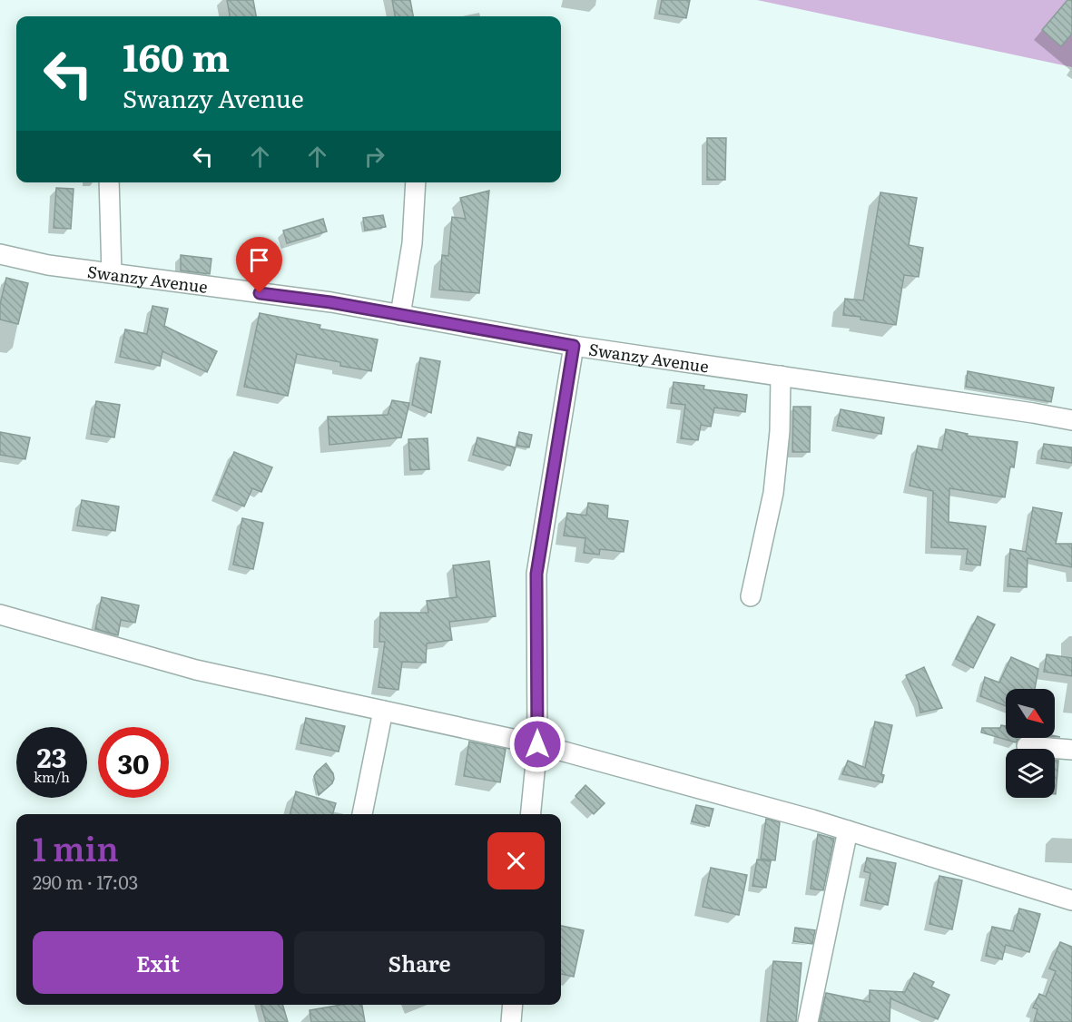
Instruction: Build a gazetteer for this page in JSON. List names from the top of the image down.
{
  "streets": {
    "street": ["Swanzy Avenue"]
  },
  "north": "bottom right",
  "page": {
    "turn": ["160 m", "Swanzy Avenue"],
    "speed": "23 km/h",
    "limit": "30",
    "heading": ["1 min", "290 m · 17:03"],
    "buttons": ["Exit", "Share"]
  }
}
